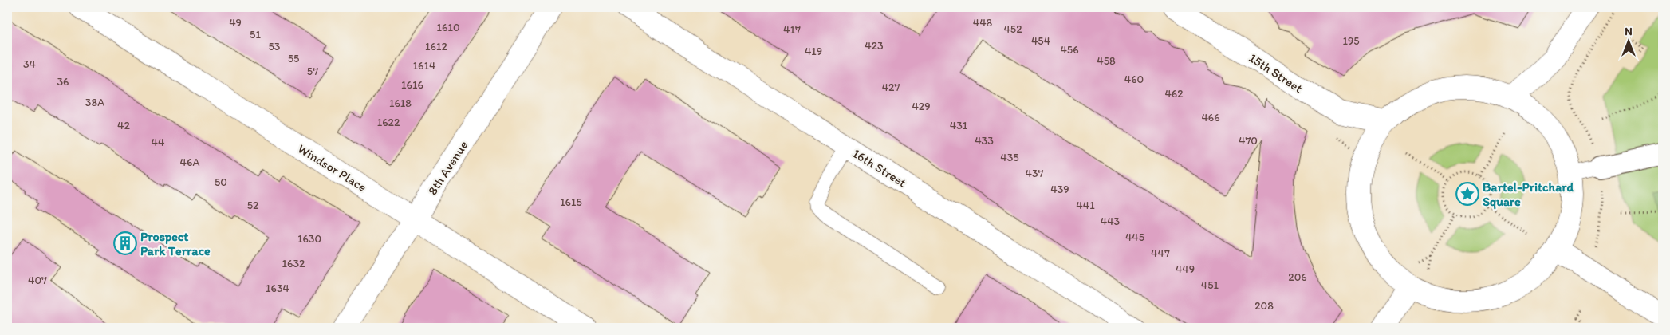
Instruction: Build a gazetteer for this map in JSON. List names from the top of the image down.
{
  "streets": {
    "street": [
      "15th Street",
      "Windsor Place",
      "8th Avenue",
      "16th Street"
    ]
  },
  "crossings": [
    ["Windsor Place", "8th Avenue"]
  ],
  "places": {
    "place": ["Bartel-Pritchard Square"],
    "building": ["Prospect Park Terrace"]
  },
  "house_numbers": [
    "49",
    "448",
    "1610",
    "452",
    "417",
    "51",
    "454",
    "195",
    "423",
    "53",
    "1612",
    "456",
    "419",
    "55",
    "458",
    "34",
    "1614",
    "57",
    "460",
    "36",
    "1616",
    "427",
    "462",
    "38A",
    "1618",
    "429",
    "466",
    "1622",
    "42",
    "431",
    "433",
    "470",
    "44",
    "435",
    "46A",
    "437",
    "50",
    "439",
    "1615",
    "52",
    "441",
    "443",
    "445",
    "1630",
    "447",
    "1632",
    "449",
    "206",
    "407",
    "451",
    "1634",
    "208"
  ],
  "north": "top"
}
